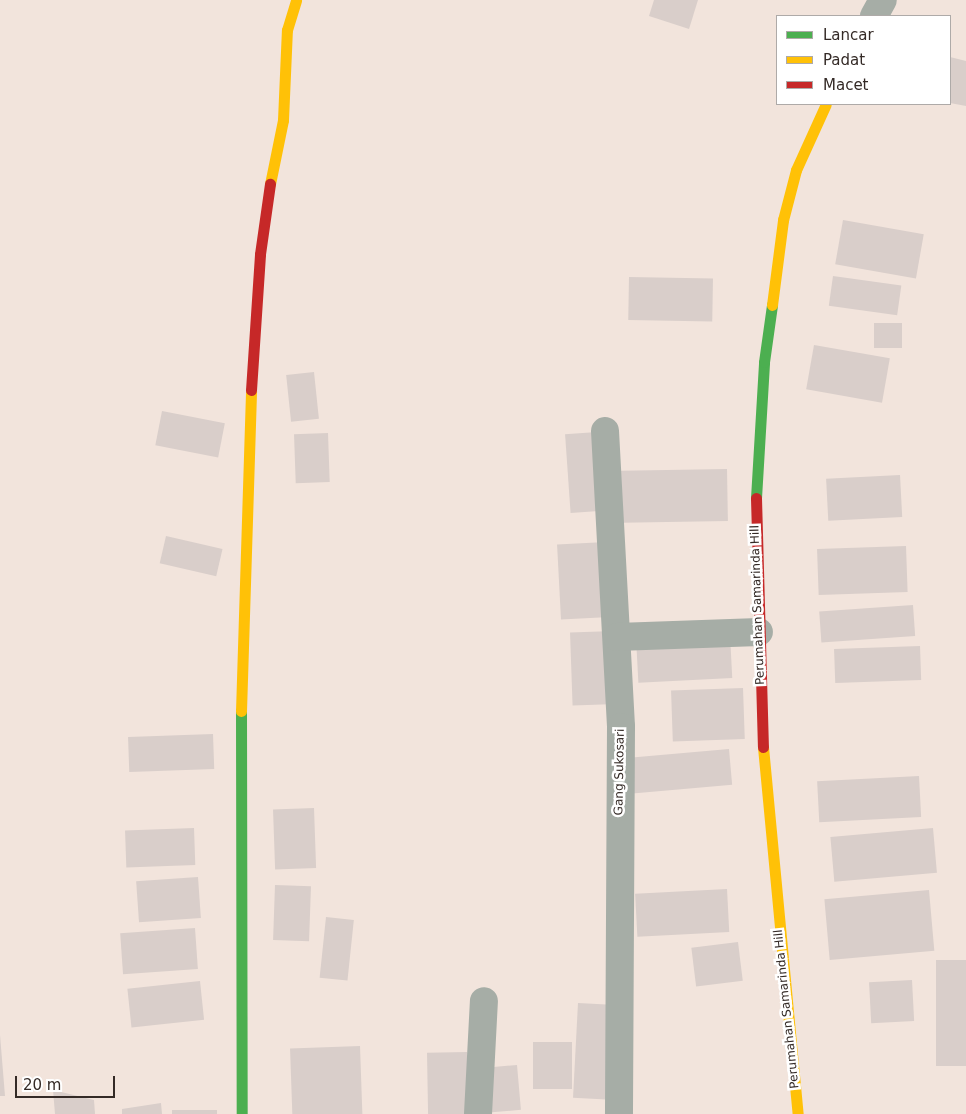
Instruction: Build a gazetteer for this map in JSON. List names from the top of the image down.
{
  "streets": {
    "street": ["Perumahan Samarinda Hill", "Gang Sukosari"]
  },
  "legend": ["Lancar", "Padat", "Macet"],
  "scale_bar": "20 m"
}
